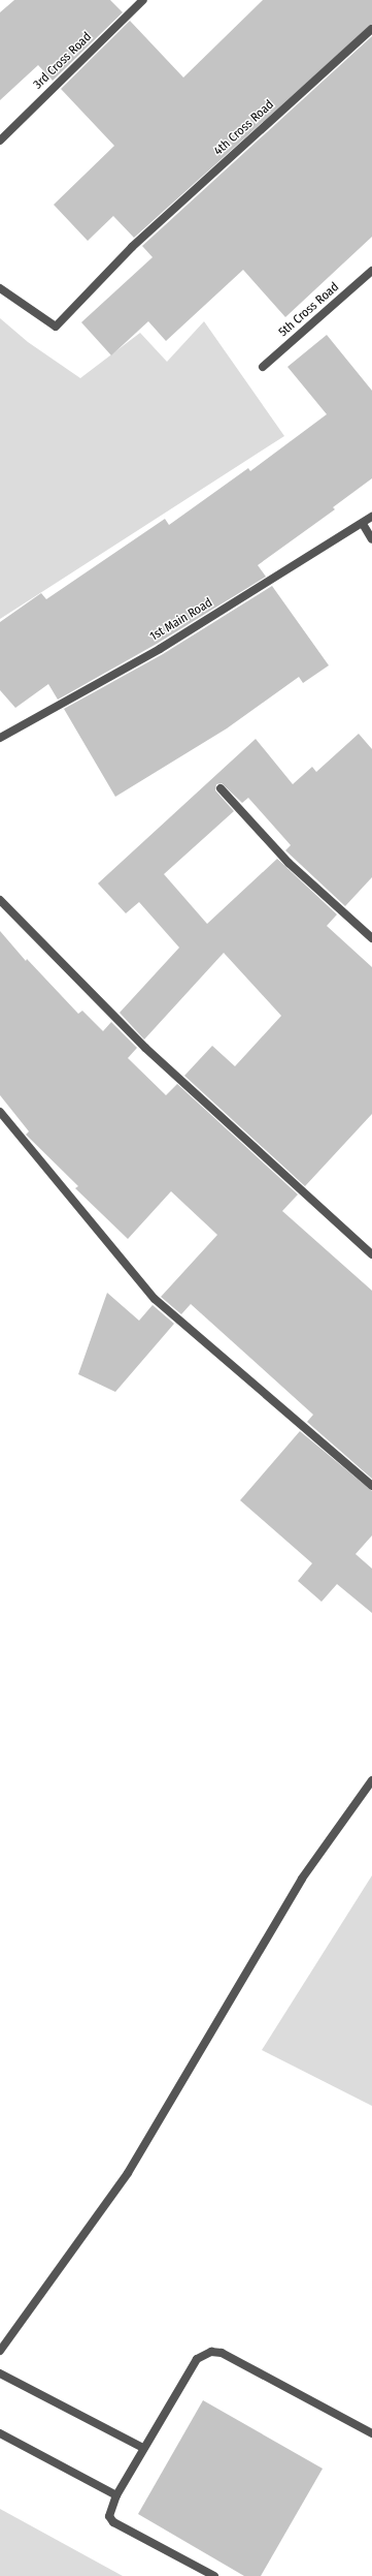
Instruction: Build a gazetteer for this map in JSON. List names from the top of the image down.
{
  "streets": {
    "street": [
      "3rd Cross Road",
      "4th Cross Road",
      "5th Cross Road",
      "1st Main Road"
    ]
  }
}
